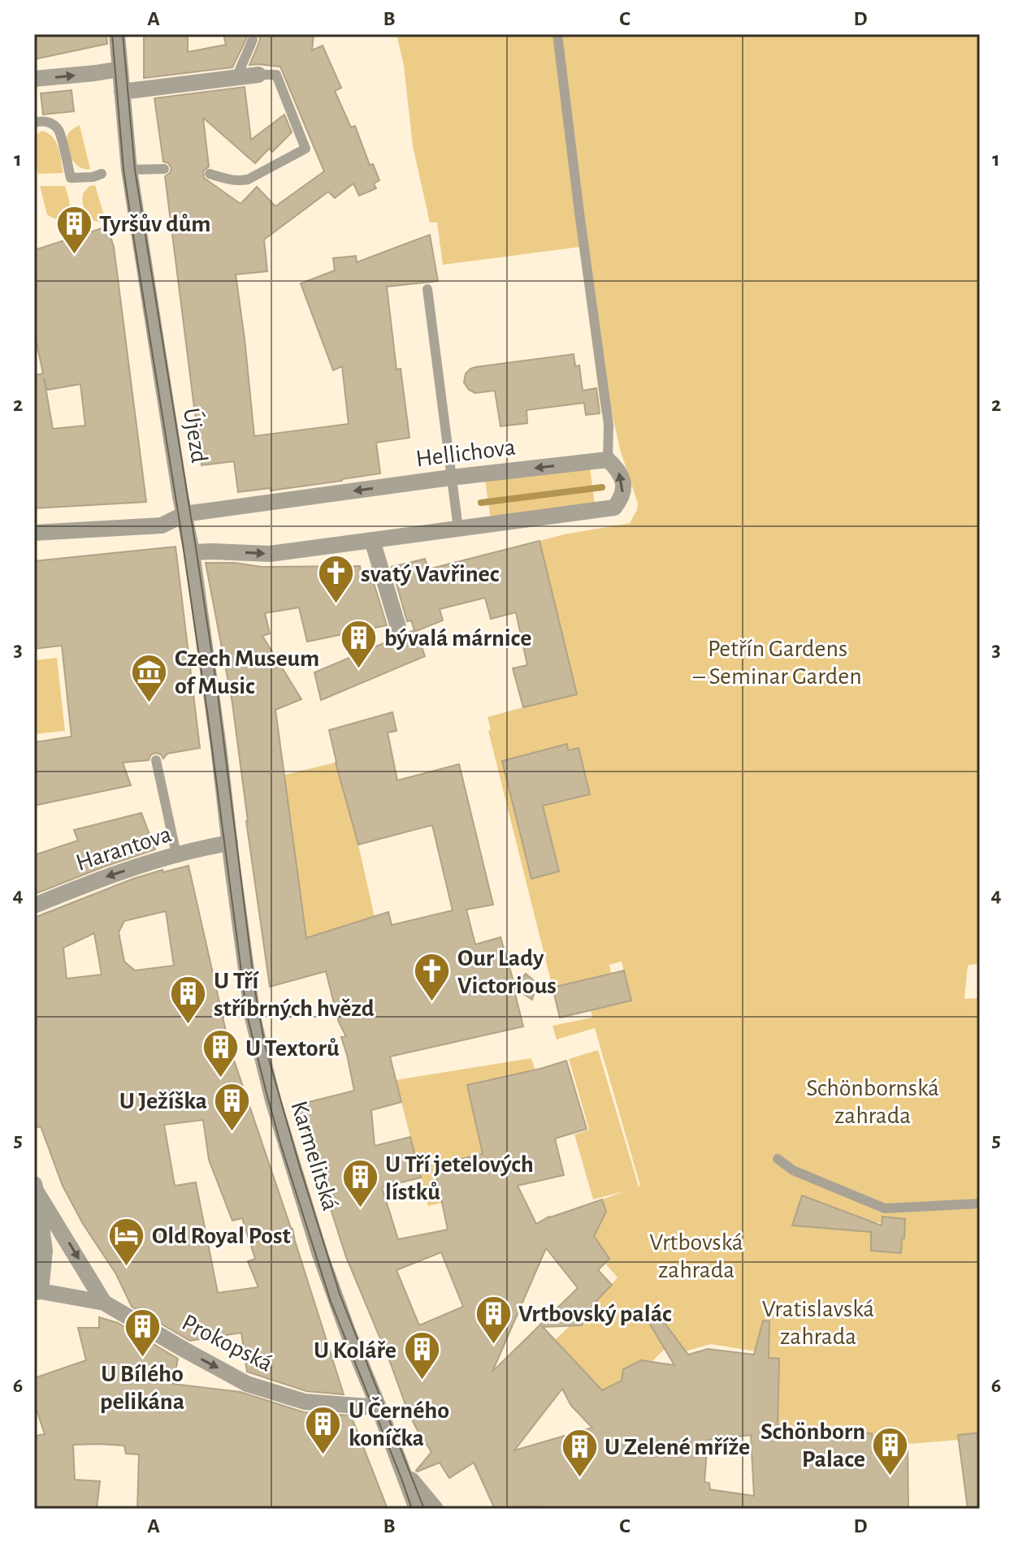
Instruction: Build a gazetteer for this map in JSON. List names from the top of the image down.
{
  "streets": {
    "street": [
      "Újezd",
      "Hellichova",
      "Harantova",
      "Karmelitská",
      "Prokopská"
    ]
  },
  "crossings": [
    ["Újezd", "Hellichova"],
    ["Újezd", "Harantova"],
    ["Újezd", "Karmelitská"],
    ["Harantova", "Karmelitská"],
    ["Karmelitská", "Prokopská"]
  ],
  "one_way": ["Harantova", "Prokopská"],
  "parks": [
    "Petřín Gardens – Seminar Garden",
    "Schönbornská zahrada",
    "Vrtbovská zahrada",
    "Vratislavská zahrada"
  ],
  "places": {
    "building": [
      "Tyršův dům",
      "bývalá márnice",
      "U Tří stříbrných hvězd",
      "U Textorů",
      "U Ježíška",
      "U Tří jetelových lístků",
      "Vrtbovský palác",
      "U Bílého pelikána",
      "U Koláře",
      "U Černého koníčka",
      "Schönborn Palace",
      "U Zelené mříže"
    ],
    "church": ["svatý Vavřinec", "Our Lady Victorious"],
    "museum": ["Czech Museum of Music"],
    "hotel": ["Old Royal Post"]
  },
  "grid": {
    "columns": [
      "A",
      "B",
      "C",
      "D"
    ],
    "rows": [
      "1",
      "2",
      "3",
      "4",
      "5",
      "6"
    ]
  }
}
